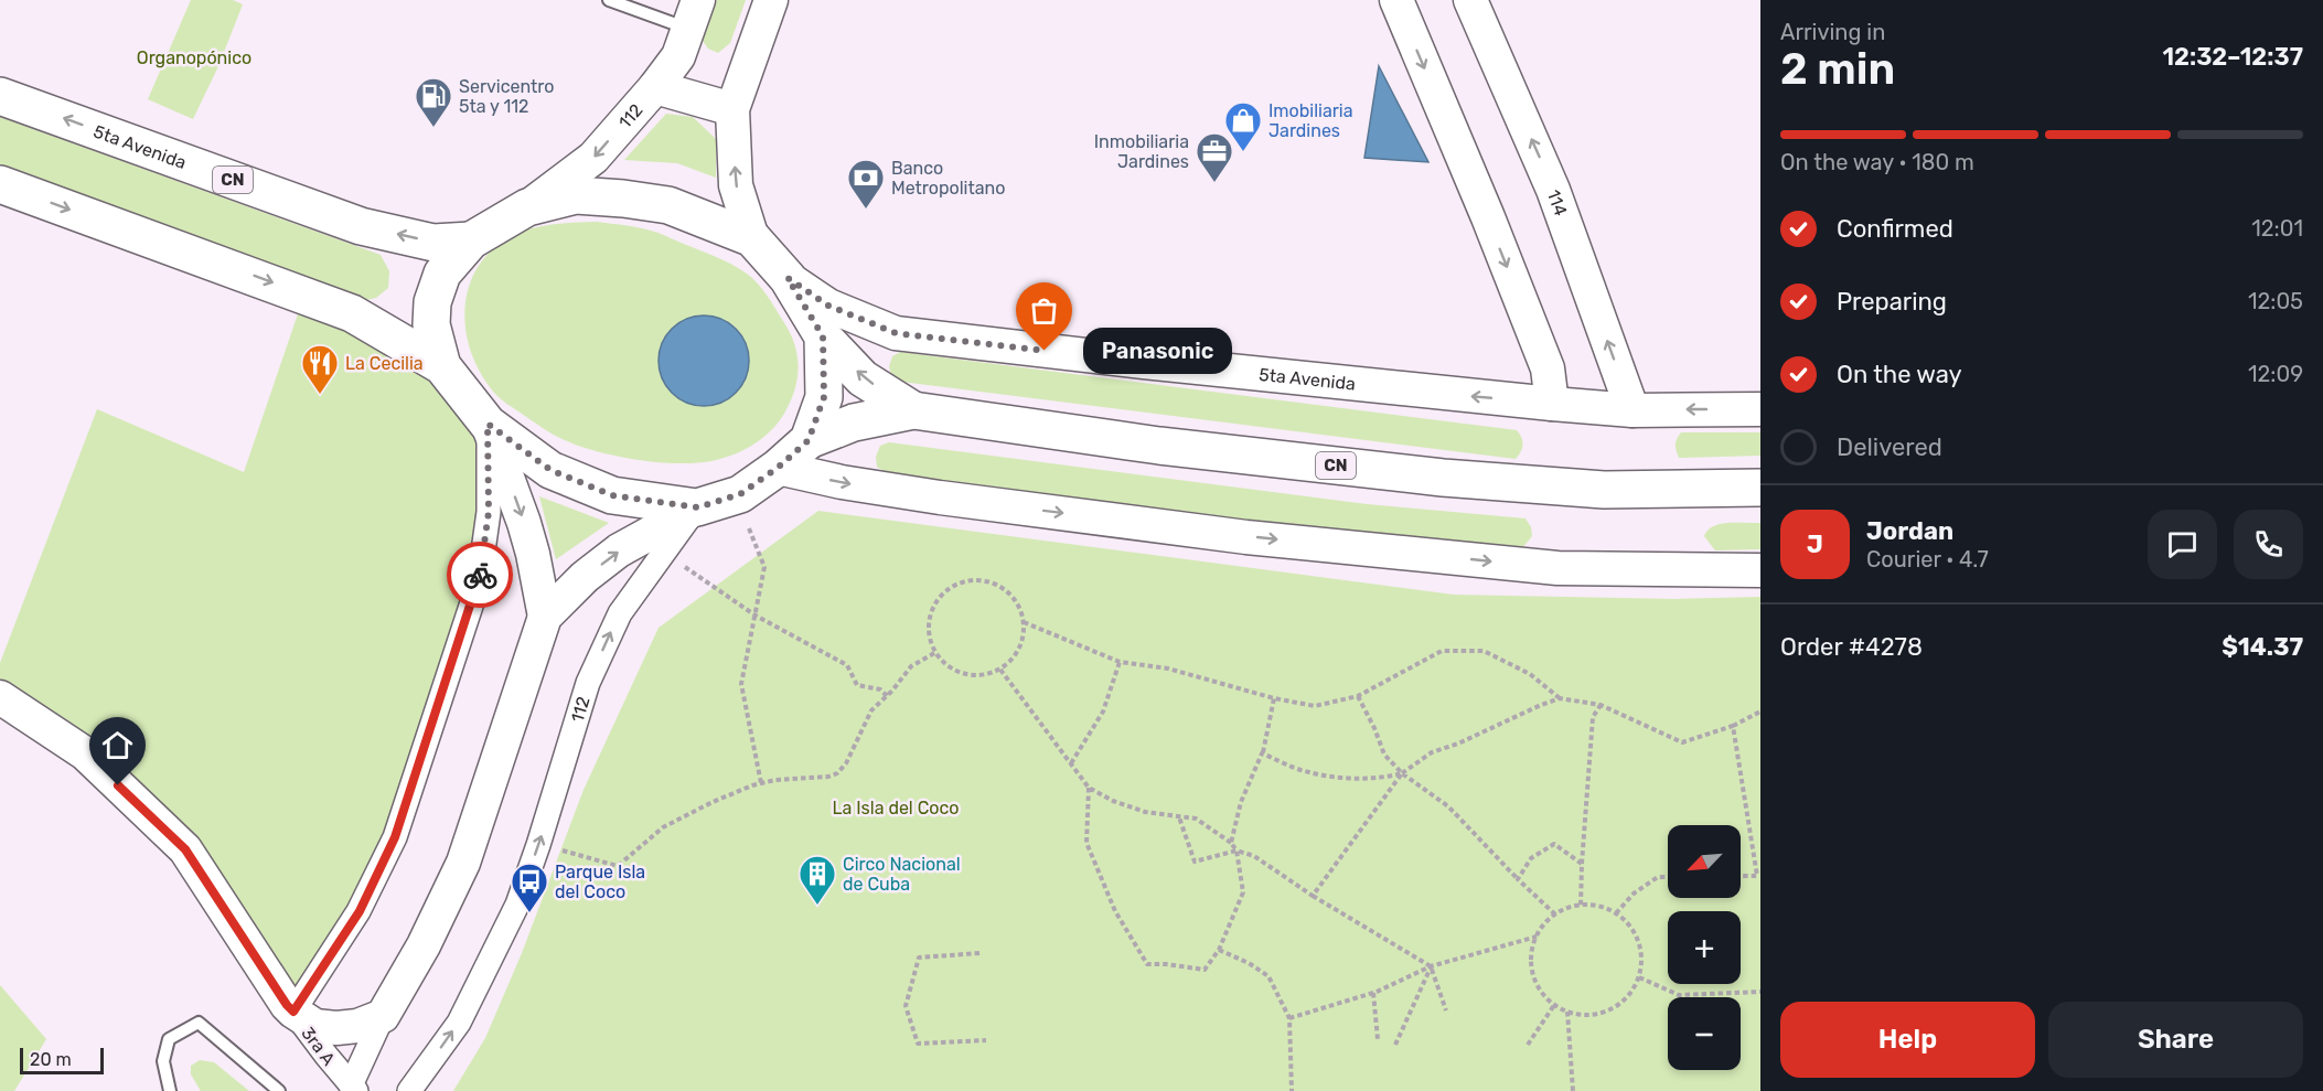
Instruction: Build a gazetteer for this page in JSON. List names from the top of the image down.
{
  "streets": {
    "highway": ["5ta Avenida", "CN"],
    "main road": ["112", "114", "3ra A"]
  },
  "crossings": [
    ["112", "5ta Avenida"],
    ["5ta Avenida", "114"]
  ],
  "parks": ["Organopónico", "La Isla del Coco"],
  "places": {
    "fuel station": ["Servicentro 5ta y 112"],
    "shop": ["Imobiliaria Jardines"],
    "office": ["Inmobiliaria Jardines"],
    "bank": ["Banco Metropolitano"],
    "other": ["Panasonic"],
    "restaurant": ["La Cecilia"],
    "building": ["Circo Nacional de Cuba"],
    "bus stop": ["Parque Isla del Coco"]
  },
  "scale_bar": "20 m",
  "north": "bottom left",
  "page": {
    "heading": ["2 min", "Arriving in", "12:32–12:37"],
    "panel": [
      "Jordan",
      "Courier · 4.7",
      "Order #4278",
      "$14.37"
    ],
    "bar": "On the way · 180 m",
    "list": [
      ["Confirmed", "12:01"],
      ["Preparing", "12:05"],
      ["On the way", "12:09"],
      "Delivered"
    ],
    "bubble": "Panasonic",
    "round": "J",
    "map_buttons": ["+", "−"],
    "buttons": ["Help", "Share"],
    "scale": "20 m"
  }
}
